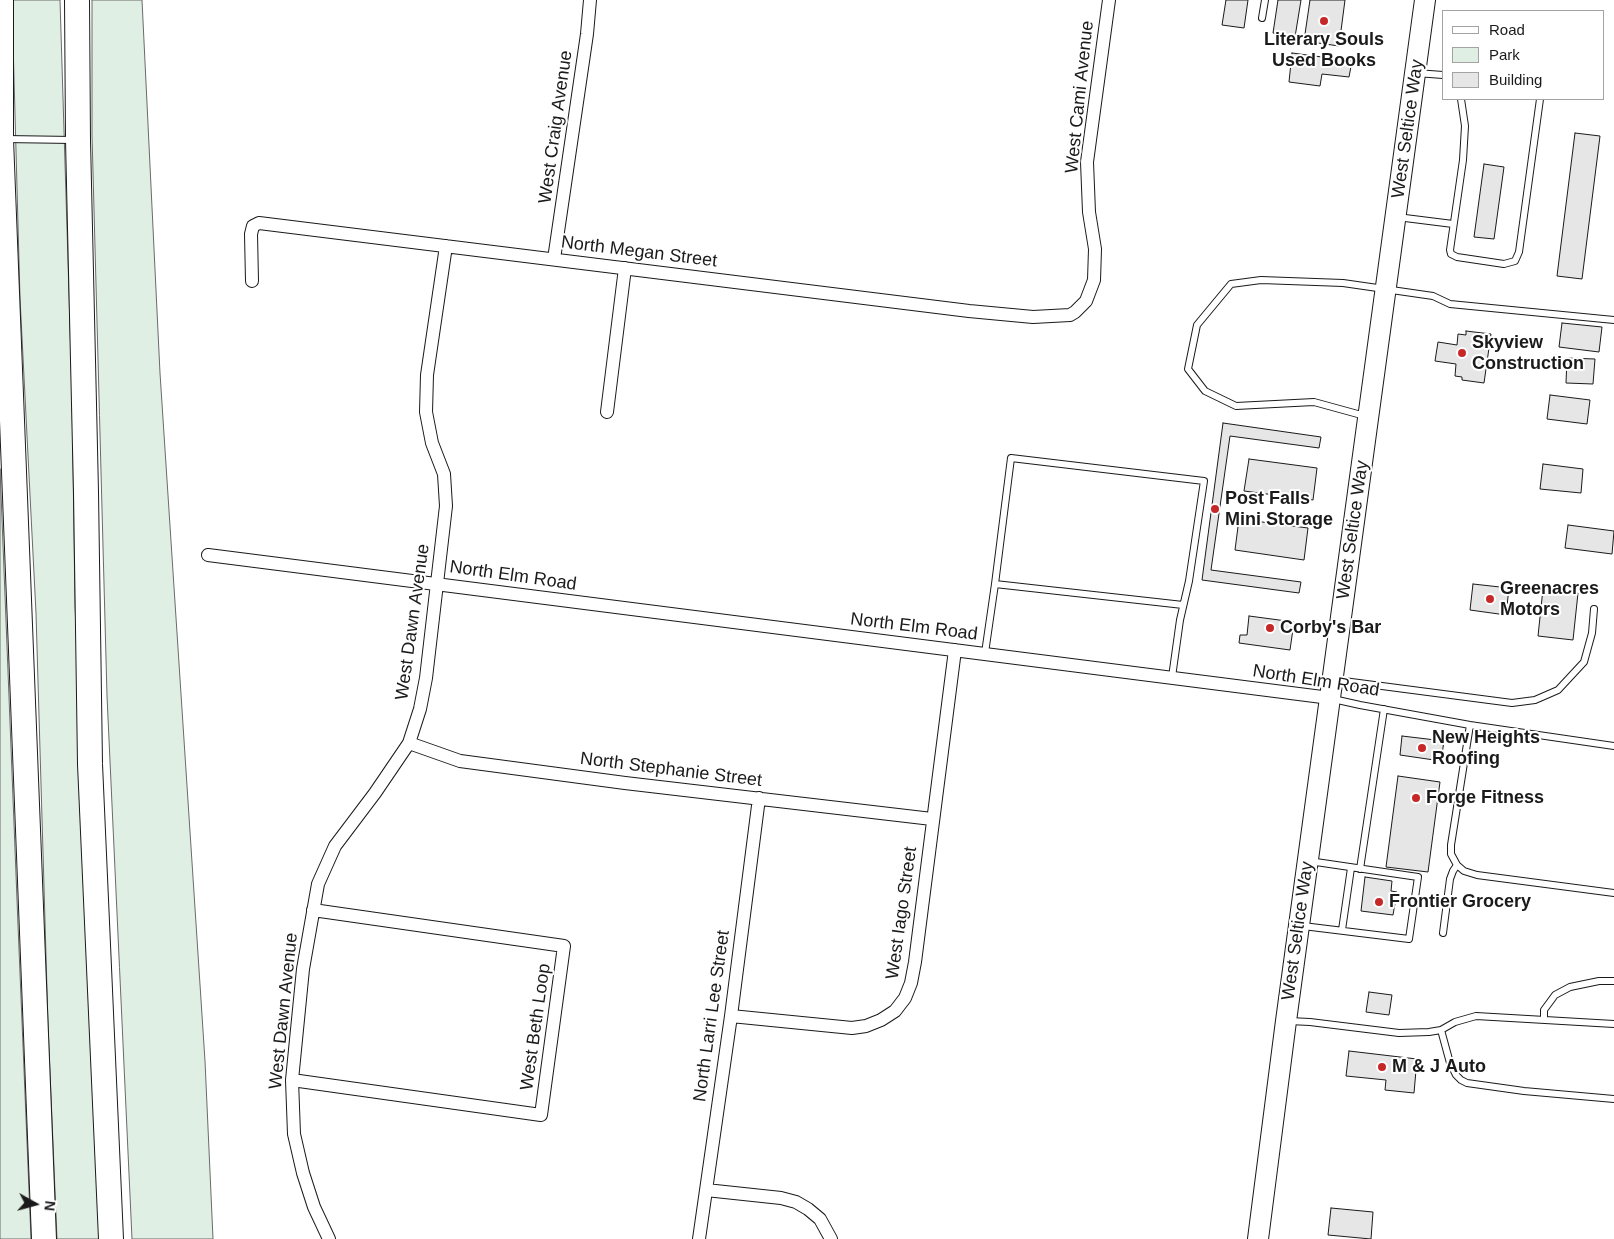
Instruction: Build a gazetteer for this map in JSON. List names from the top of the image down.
{
  "streets": {
    "main road": ["West Seltice Way"],
    "street": [
      "West Cami Avenue",
      "West Craig Avenue",
      "North Megan Street",
      "North Elm Road",
      "West Dawn Avenue",
      "North Stephanie Street",
      "West Iago Street",
      "North Larri Lee Street",
      "West Beth Loop"
    ]
  },
  "crossings": [
    ["West Cami Avenue", "North Megan Street"],
    ["West Craig Avenue", "North Megan Street"],
    ["West Seltice Way", "North Elm Road"],
    ["North Megan Street", "West Dawn Avenue"],
    ["North Elm Road", "West Dawn Avenue"],
    ["North Elm Road", "West Iago Street"],
    ["West Dawn Avenue", "North Stephanie Street"],
    ["West Dawn Avenue", "West Beth Loop"],
    ["North Stephanie Street", "West Iago Street"],
    ["North Stephanie Street", "North Larri Lee Street"],
    ["West Iago Street", "North Larri Lee Street"]
  ],
  "places": [
    "Literary Souls Used Books",
    "Skyview Construction",
    "Post Falls Mini Storage",
    "Greenacres Motors",
    "Corby's Bar",
    "New Heights Roofing",
    "Forge Fitness",
    "Frontier Grocery",
    "M & J Auto"
  ],
  "legend": ["Road", "Park", "Building"],
  "north": "right"
}
